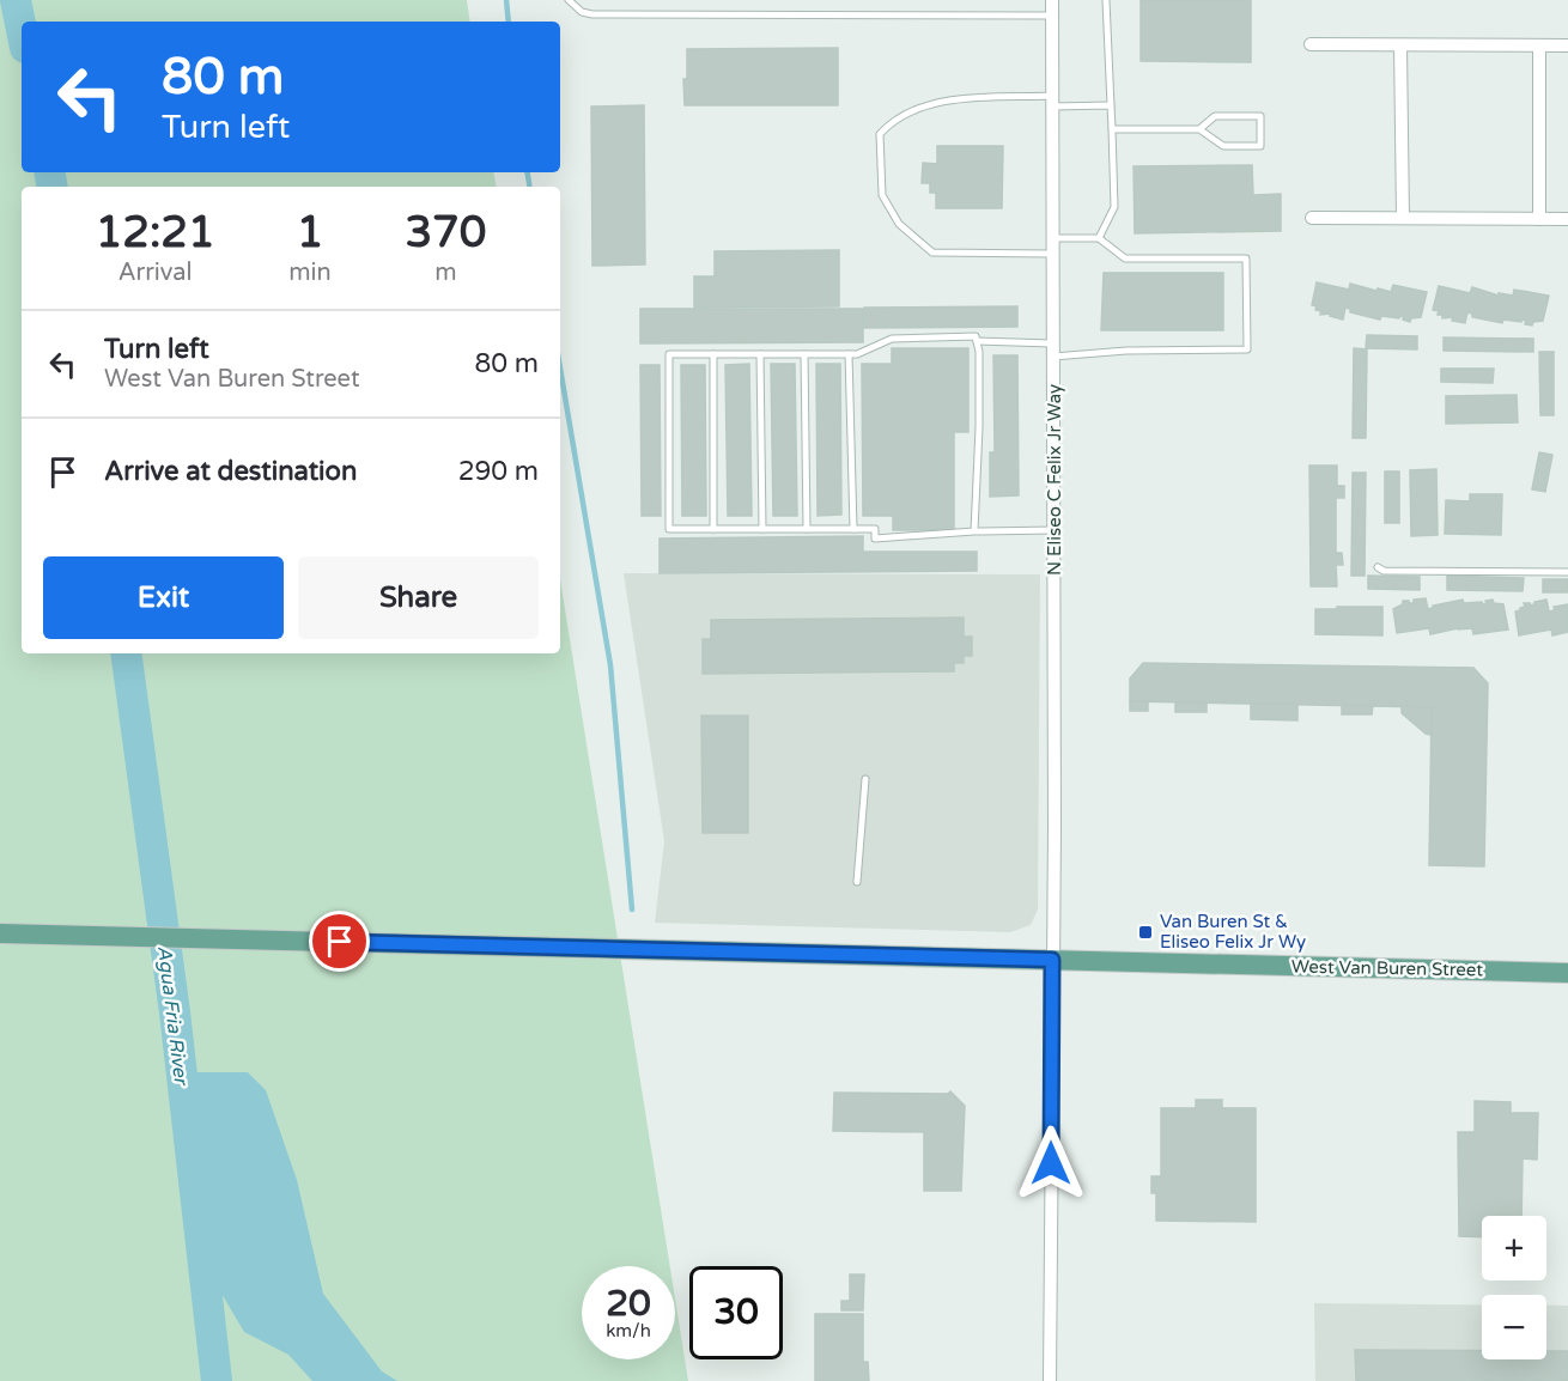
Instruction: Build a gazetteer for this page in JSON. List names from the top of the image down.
{
  "streets": {
    "main road": ["West Van Buren Street"],
    "street": ["N Eliseo C Felix Jr Way"]
  },
  "crossings": [
    ["N Eliseo C Felix Jr Way", "West Van Buren Street"]
  ],
  "water": ["Agua Fria River"],
  "places": {
    "transit": ["Van Buren St & Eliseo Felix Jr Wy"]
  },
  "page": {
    "turn": ["80 m", "Turn left"],
    "eta": [
      "12:21",
      "Arrival",
      "1",
      "min",
      "370",
      "m"
    ],
    "list": [
      {
        "name": "Turn left",
        "note": "West Van Buren Street",
        "value": "80 m"
      },
      {
        "name": "Arrive at destination",
        "value": "290 m"
      }
    ],
    "buttons": ["Exit", "Share"],
    "map_buttons": ["+", "−"],
    "speed": "20 km/h",
    "limit": "30"
  }
}
